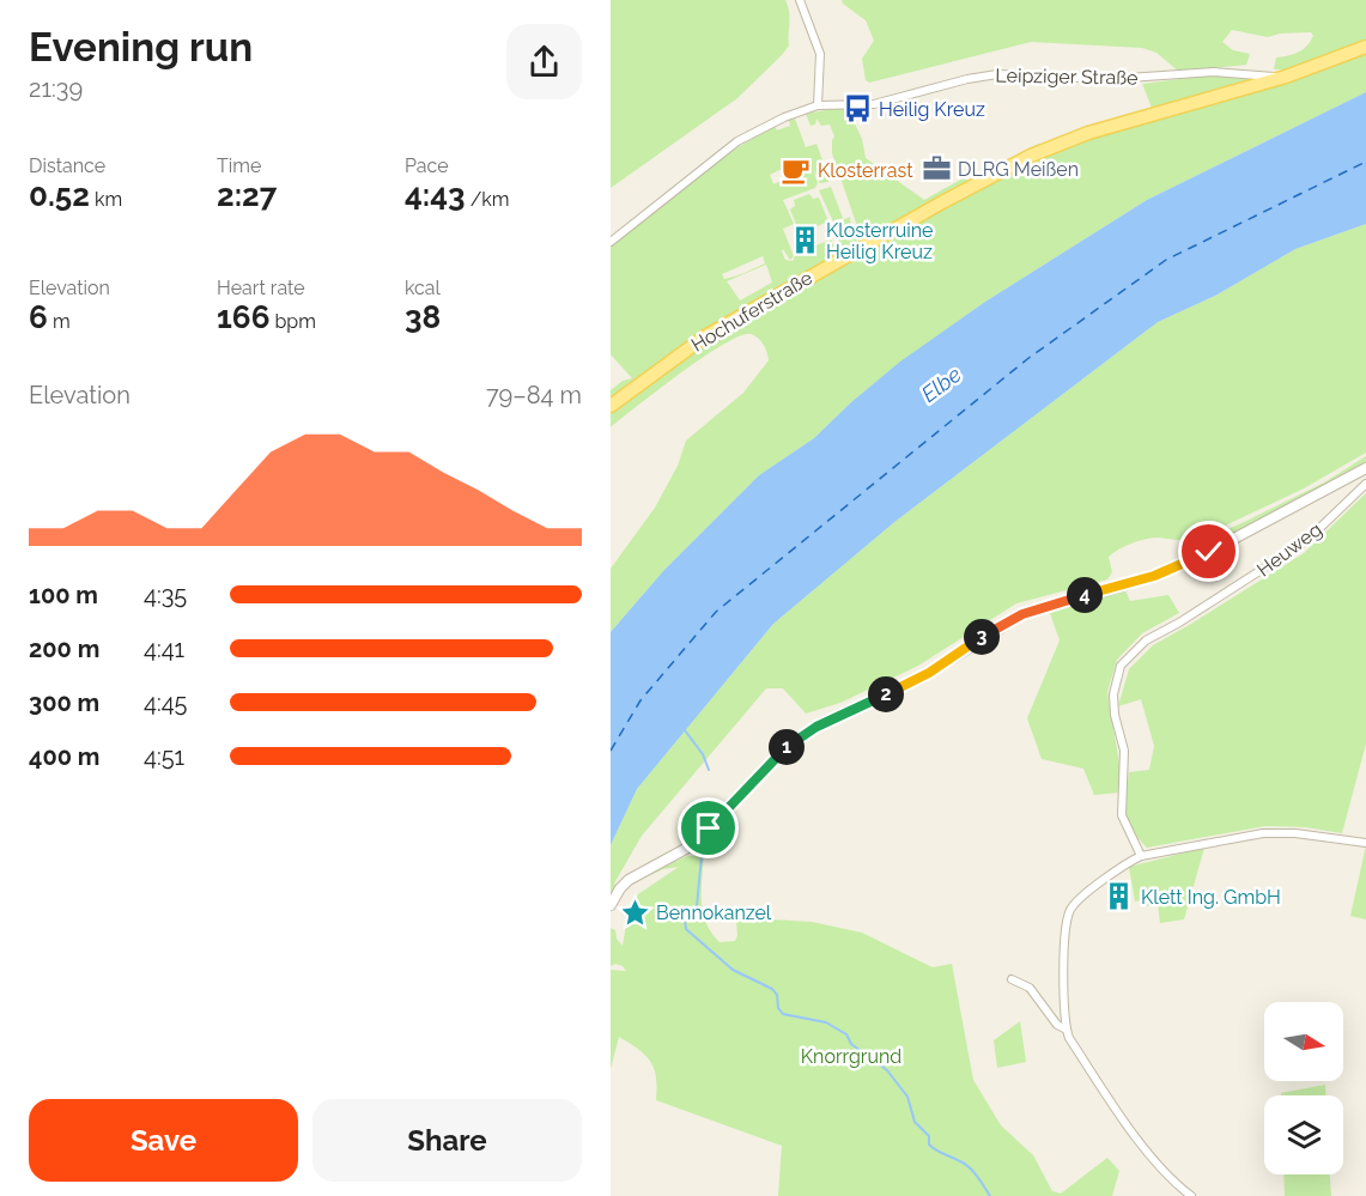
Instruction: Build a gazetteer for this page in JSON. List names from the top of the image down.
{
  "streets": {
    "main road": ["Hochuferstraße"],
    "street": ["Leipziger Straße", "Heuweg"]
  },
  "crossings": [
    ["Leipziger Straße", "Hochuferstraße"]
  ],
  "water": ["Elbe"],
  "parks": ["Knorrgrund"],
  "places": {
    "bus stop": ["Heilig Kreuz"],
    "office": ["DLRG Meißen"],
    "cafe": ["Klosterrast"],
    "building": ["Klosterruine Heilig Kreuz", "Klett Ing. GmbH"],
    "place": ["Bennokanzel"]
  },
  "north": "right",
  "page": {
    "heading": ["Evening run", "21:39"],
    "stats": [
      ["Distance", "0.52 km"],
      ["Time", "2:27"],
      ["Pace", "4:43 /km"],
      ["Elevation", "6 m"],
      ["Heart rate", "166 bpm"],
      ["kcal", "38"]
    ],
    "chart": ["Elevation", "79–84 m"],
    "list": [
      {
        "name": "100 m",
        "note": "4:35"
      },
      {
        "name": "200 m",
        "note": "4:41"
      },
      {
        "name": "300 m",
        "note": "4:45"
      },
      {
        "name": "400 m",
        "note": "4:51"
      }
    ],
    "pins": [
      "4",
      "3",
      "2",
      "1"
    ],
    "buttons": ["Save", "Share"]
  }
}
